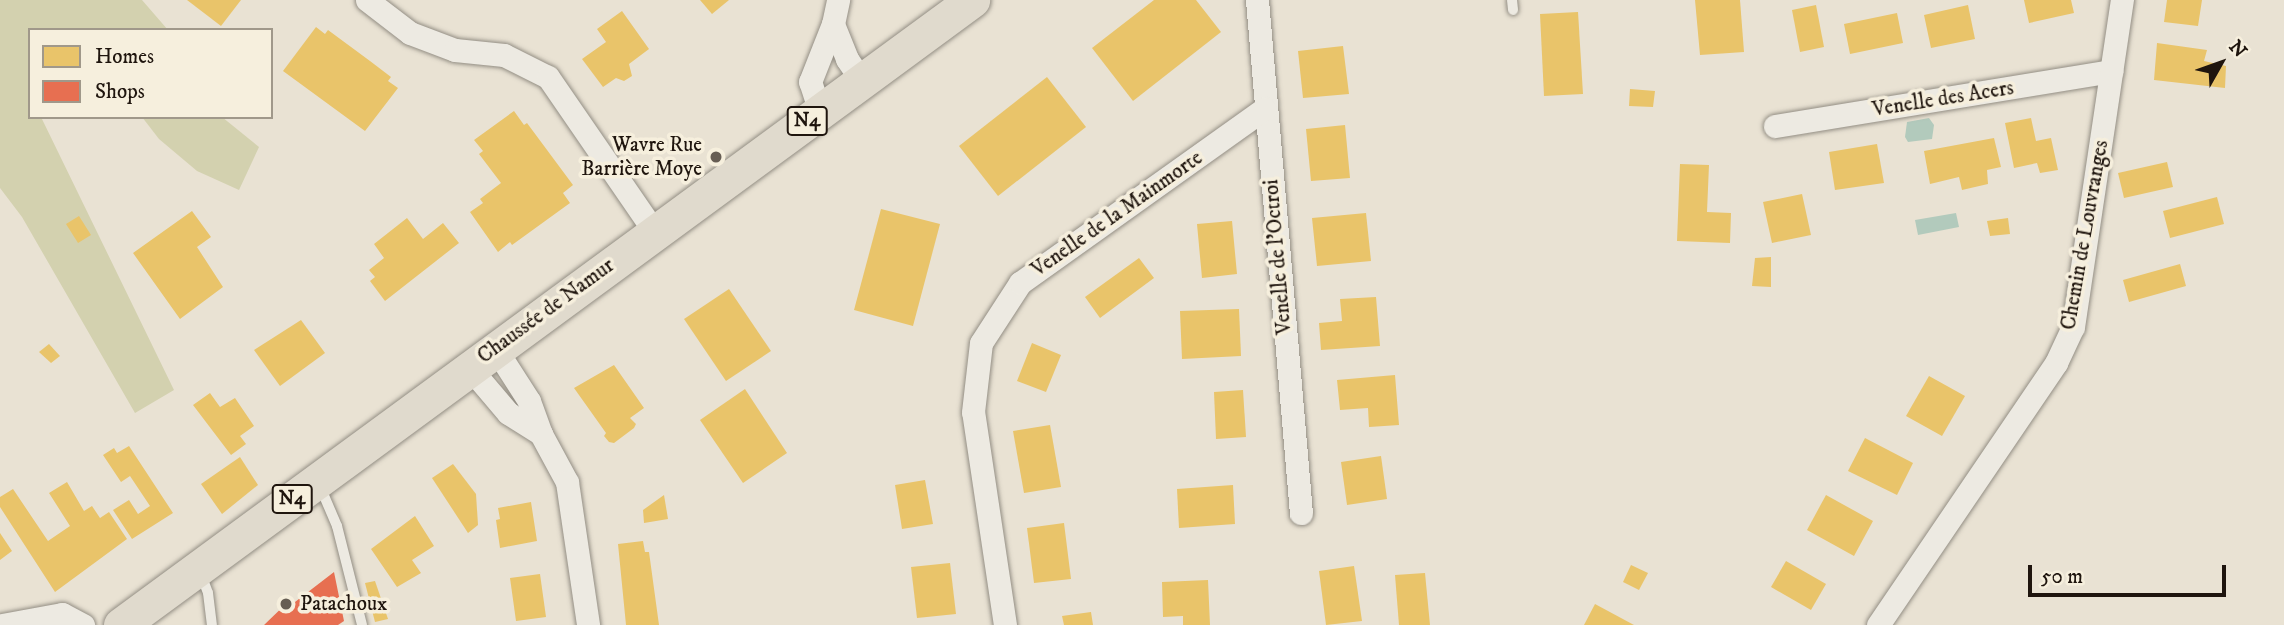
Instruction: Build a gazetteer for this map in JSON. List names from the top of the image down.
{
  "streets": {
    "main road": ["N4", "Chaussée de Namur"],
    "street": [
      "Venelle des Acers",
      "Venelle de la Mainmorte",
      "Chemin de Louvranges",
      "Venelle de l'Octroi"
    ]
  },
  "crossings": [
    ["Venelle des Acers", "Chemin de Louvranges"],
    ["Venelle de la Mainmorte", "Venelle de l'Octroi"]
  ],
  "places": ["Wavre Rue Barrière Moye", "Patachoux"],
  "legend": ["Homes", "Shops"],
  "scale_bar": "50 m",
  "north": "top right"
}
